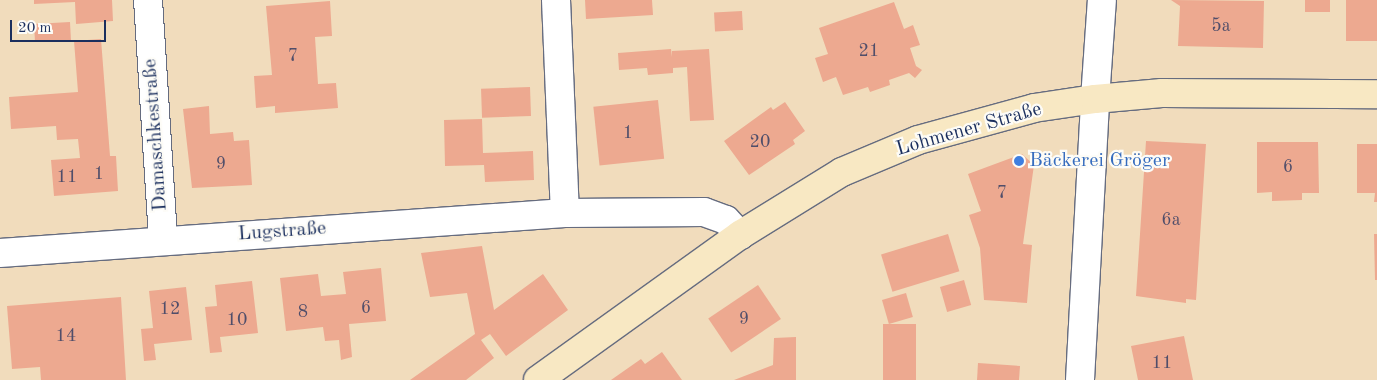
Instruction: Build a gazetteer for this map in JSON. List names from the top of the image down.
{
  "streets": {
    "main road": ["Lohmener Straße"],
    "street": ["Damaschkestraße", "Lugstraße"]
  },
  "crossings": [
    ["Lohmener Straße", "Lugstraße"],
    ["Damaschkestraße", "Lugstraße"]
  ],
  "places": ["Bäckerei Gröger"],
  "house_numbers": [
    "5a",
    "21",
    "7",
    "1",
    "20",
    "9",
    "6",
    "1",
    "11",
    "7",
    "6a",
    "6",
    "12",
    "8",
    "9",
    "10",
    "14",
    "11"
  ],
  "scale_bar": "20 m"
}
